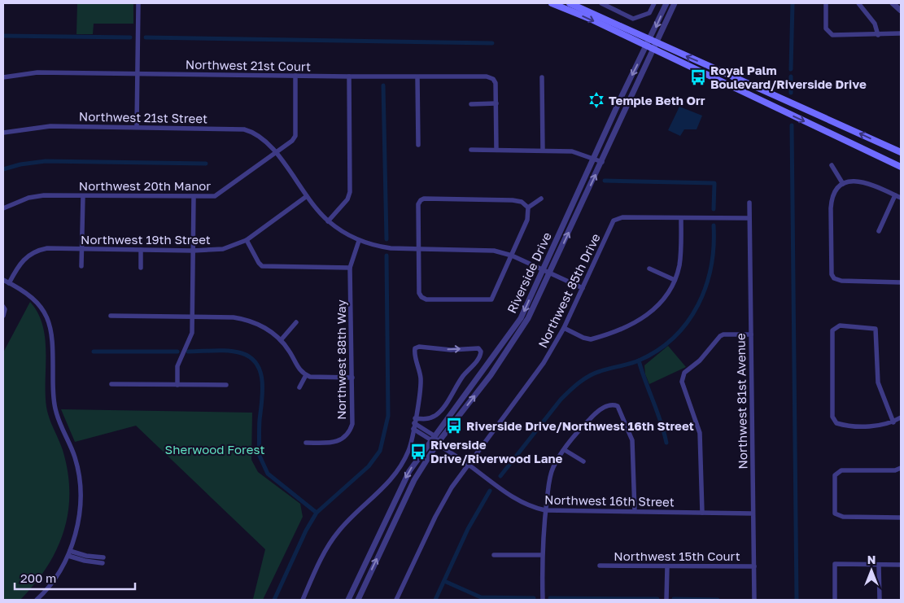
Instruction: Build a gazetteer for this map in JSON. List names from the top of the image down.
{
  "streets": {
    "street": [
      "Northwest 21st Court",
      "Northwest 21st Street",
      "Northwest 20th Manor",
      "Northwest 19th Street",
      "Riverside Drive",
      "Northwest 85th Drive",
      "Northwest 88th Way",
      "Northwest 81st Avenue",
      "Northwest 16th Street",
      "Northwest 15th Court"
    ]
  },
  "crossings": [
    ["Northwest 21st Court", "Northwest 20th Manor"],
    ["Northwest 21st Street", "Northwest 20th Manor"],
    ["Northwest 21st Street", "Northwest 19th Street"],
    ["Northwest 21st Street", "Riverside Drive"],
    ["Northwest 21st Street", "Northwest 85th Drive"],
    ["Northwest 21st Street", "Northwest 88th Way"],
    ["Riverside Drive", "Northwest 16th Street"],
    ["Northwest 85th Drive", "Northwest 16th Street"],
    ["Northwest 81st Avenue", "Northwest 16th Street"],
    ["Northwest 81st Avenue", "Northwest 15th Court"]
  ],
  "parks": ["Sherwood Forest"],
  "places": {
    "bus stop": ["Royal Palm Boulevard/Riverside Drive", "Riverside Drive/Northwest 16th Street", "Riverside Drive/Riverwood Lane"],
    "synagogue": ["Temple Beth Orr"]
  },
  "scale_bar": "200 m",
  "north": "top"
}
